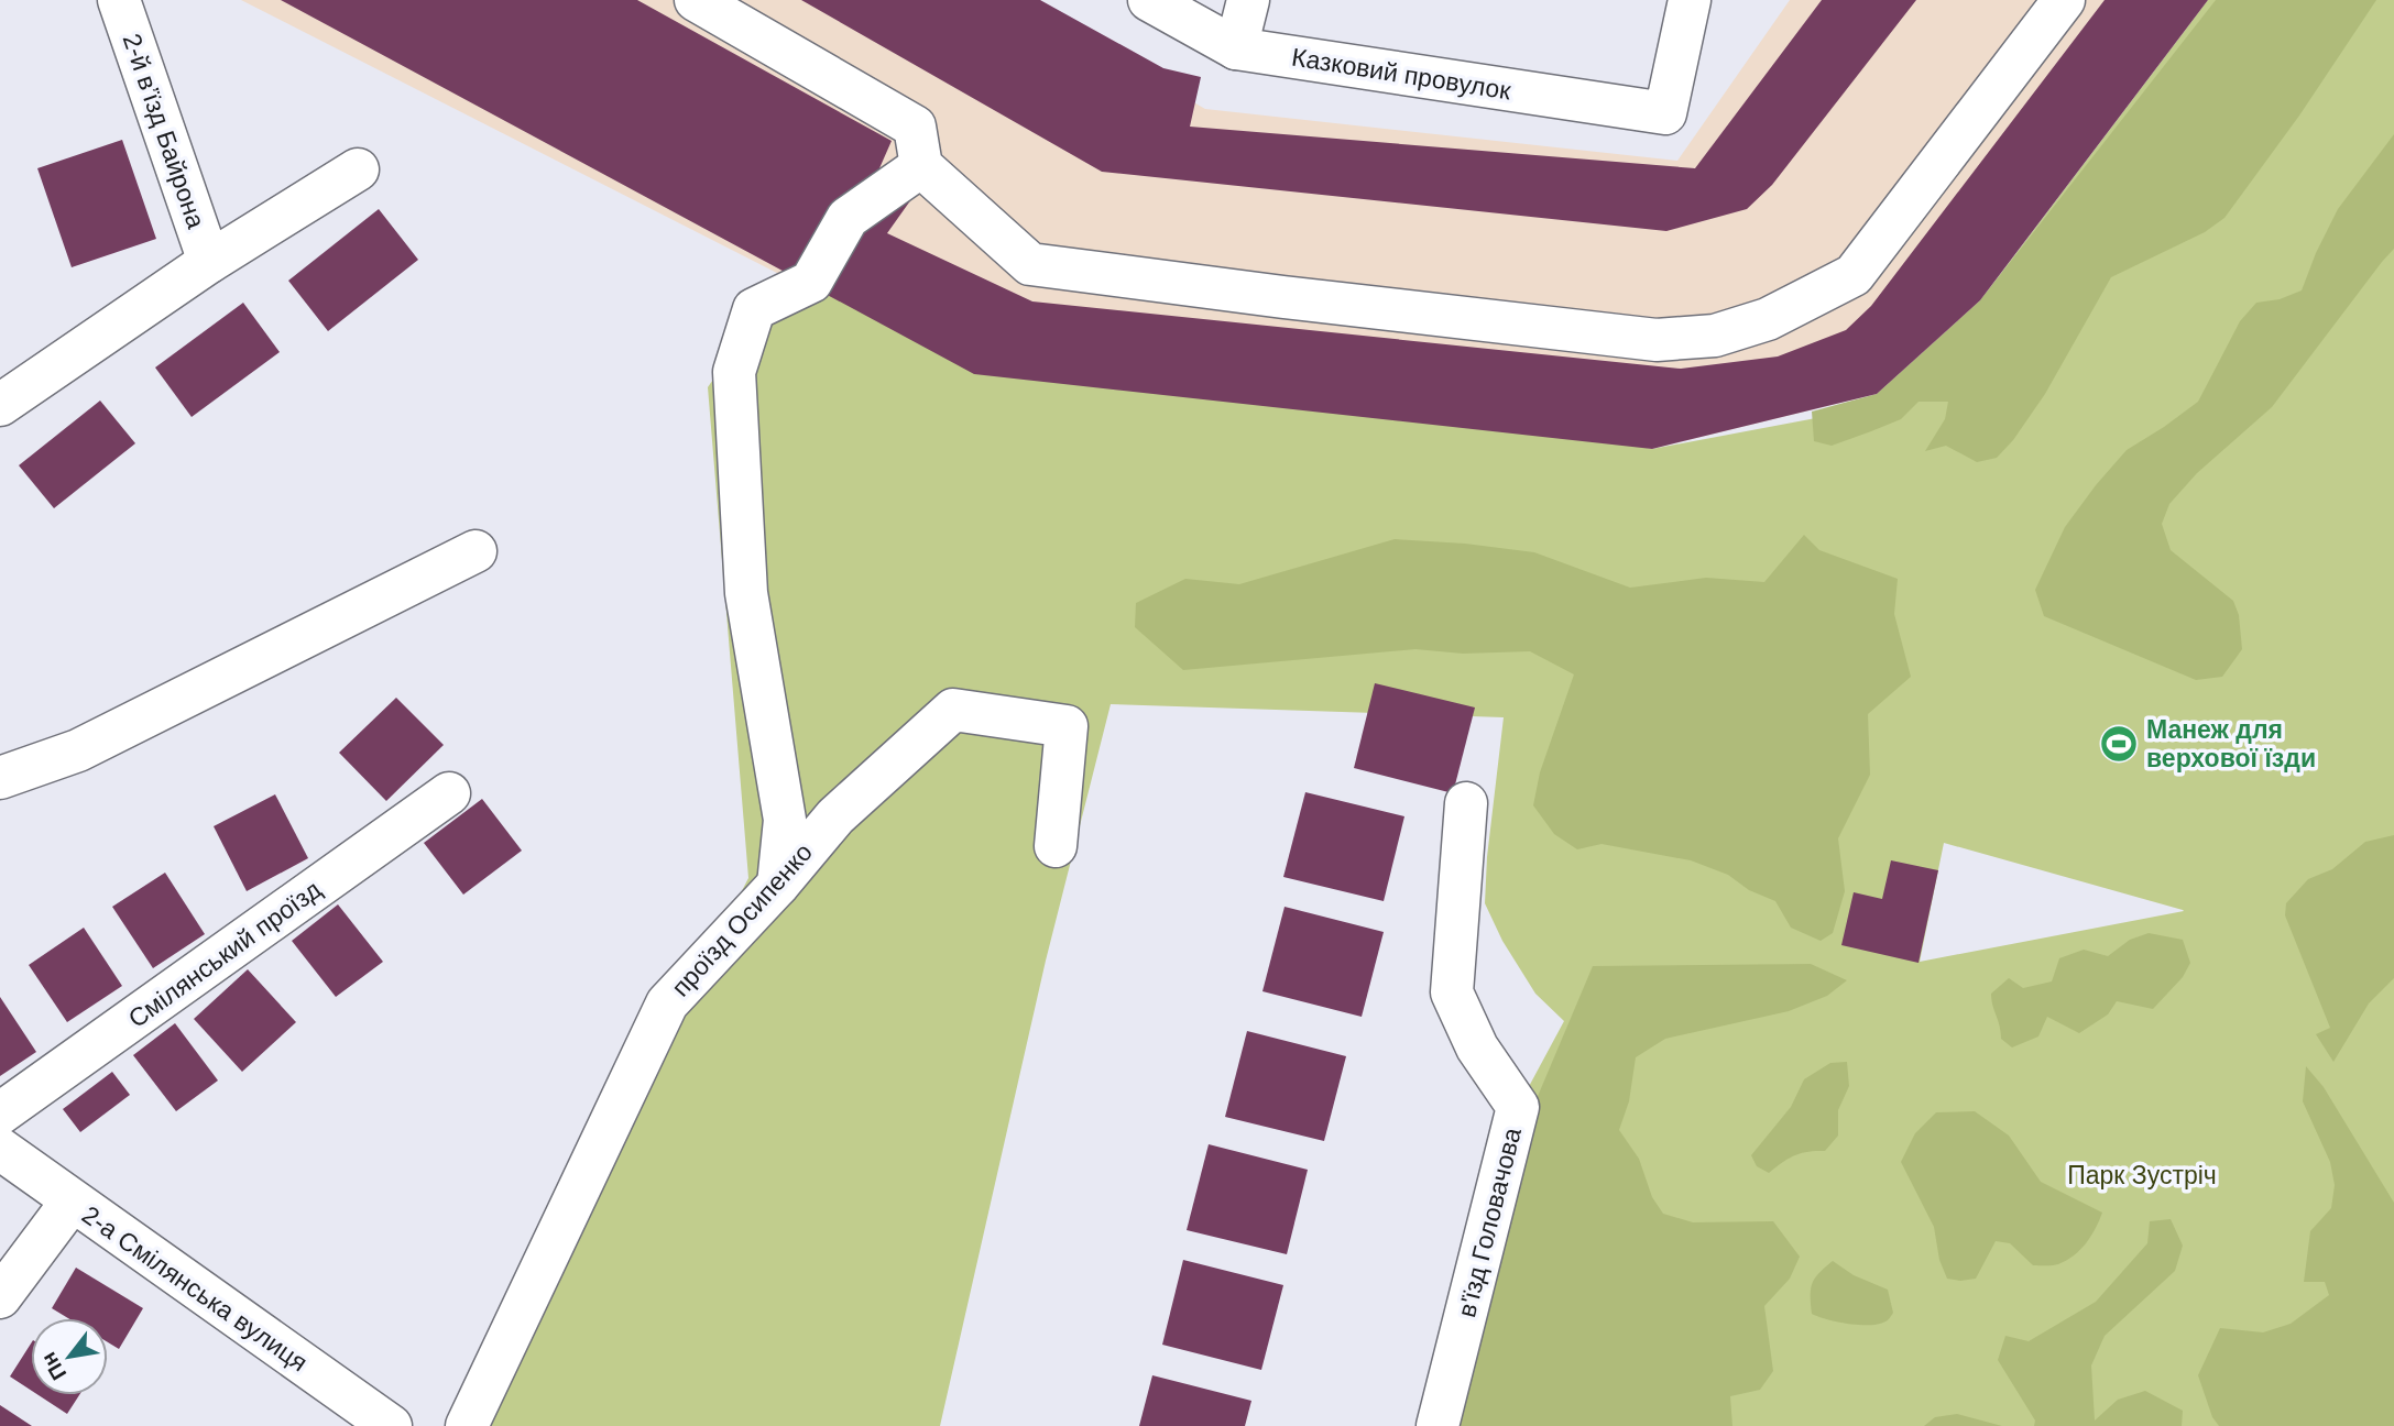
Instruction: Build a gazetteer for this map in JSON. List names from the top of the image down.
{
  "streets": {
    "street": [
      "Казковий провулок",
      "2-й в’їзд Байрона",
      "проїзд Осипенко",
      "Смілянський проїзд",
      "в'їзд Головачова",
      "2-а Смілянська вулиця"
    ]
  },
  "parks": ["Парк Зустріч"],
  "places": {
    "sports": ["Манеж для верхової їзди"]
  },
  "north": "bottom left"
}
